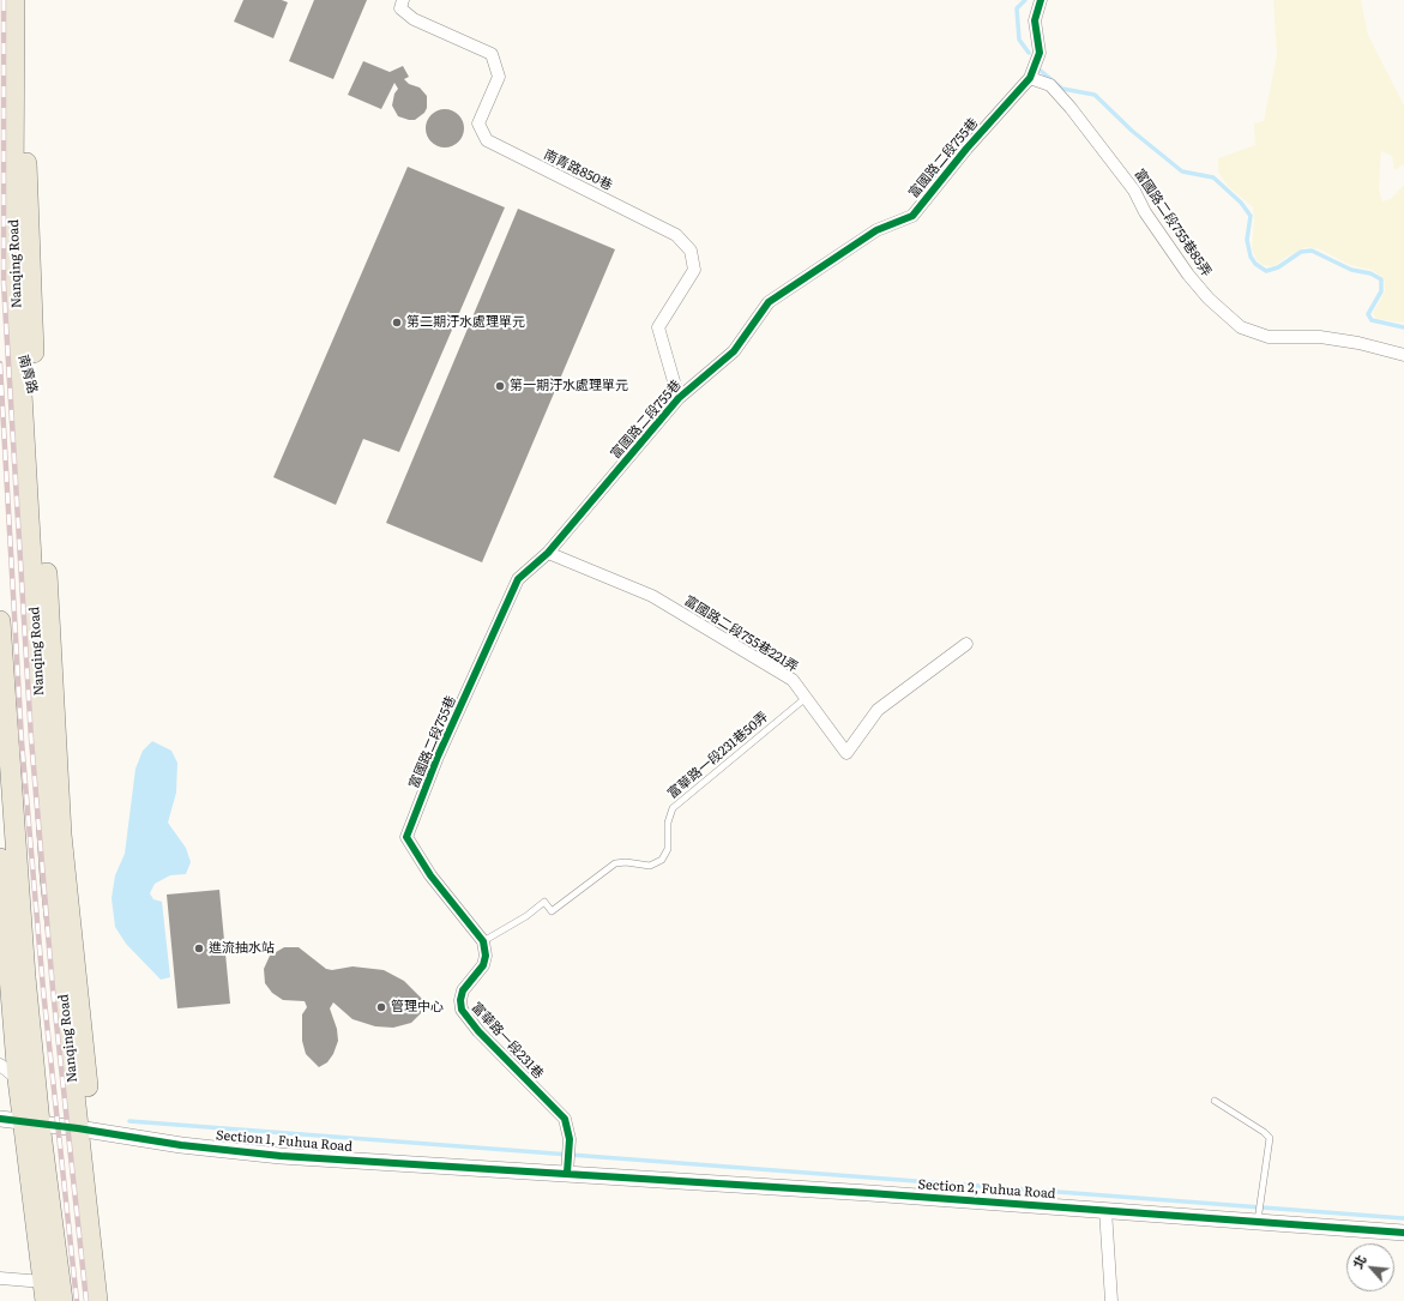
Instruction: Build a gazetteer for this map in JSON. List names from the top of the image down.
{
  "streets": {
    "main road": ["Nanqing Road", "南青路"],
    "street": [
      "富國路二段755巷",
      "南青路850巷",
      "富國路二段755巷85弄",
      "富國路二段755巷221弄",
      "富華路一段231巷",
      "Section 1, Fuhua Road",
      "Section 2, Fuhua Road"
    ],
    "lane": ["富華路一段231巷50弄"]
  },
  "crossings": [
    ["富國路二段755巷", "南青路850巷"],
    ["富國路二段755巷", "富國路二段755巷85弄"],
    ["富國路二段755巷", "富國路二段755巷221弄"],
    ["富國路二段755巷", "富華路一段231巷50弄"],
    ["富國路二段755巷", "富華路一段231巷"],
    ["Nanqing Road", "南青路"],
    ["Nanqing Road", "Section 1, Fuhua Road"],
    ["富國路二段755巷221弄", "富華路一段231巷50弄"],
    ["富華路一段231巷50弄", "富華路一段231巷"],
    ["富華路一段231巷", "Section 1, Fuhua Road"],
    ["富華路一段231巷", "Section 2, Fuhua Road"],
    ["Section 1, Fuhua Road", "Section 2, Fuhua Road"]
  ],
  "places": [
    "第二期汙水處理單元",
    "第一期汙水處理單元",
    "進流抽水站",
    "管理中心"
  ],
  "north": "top left"
}
